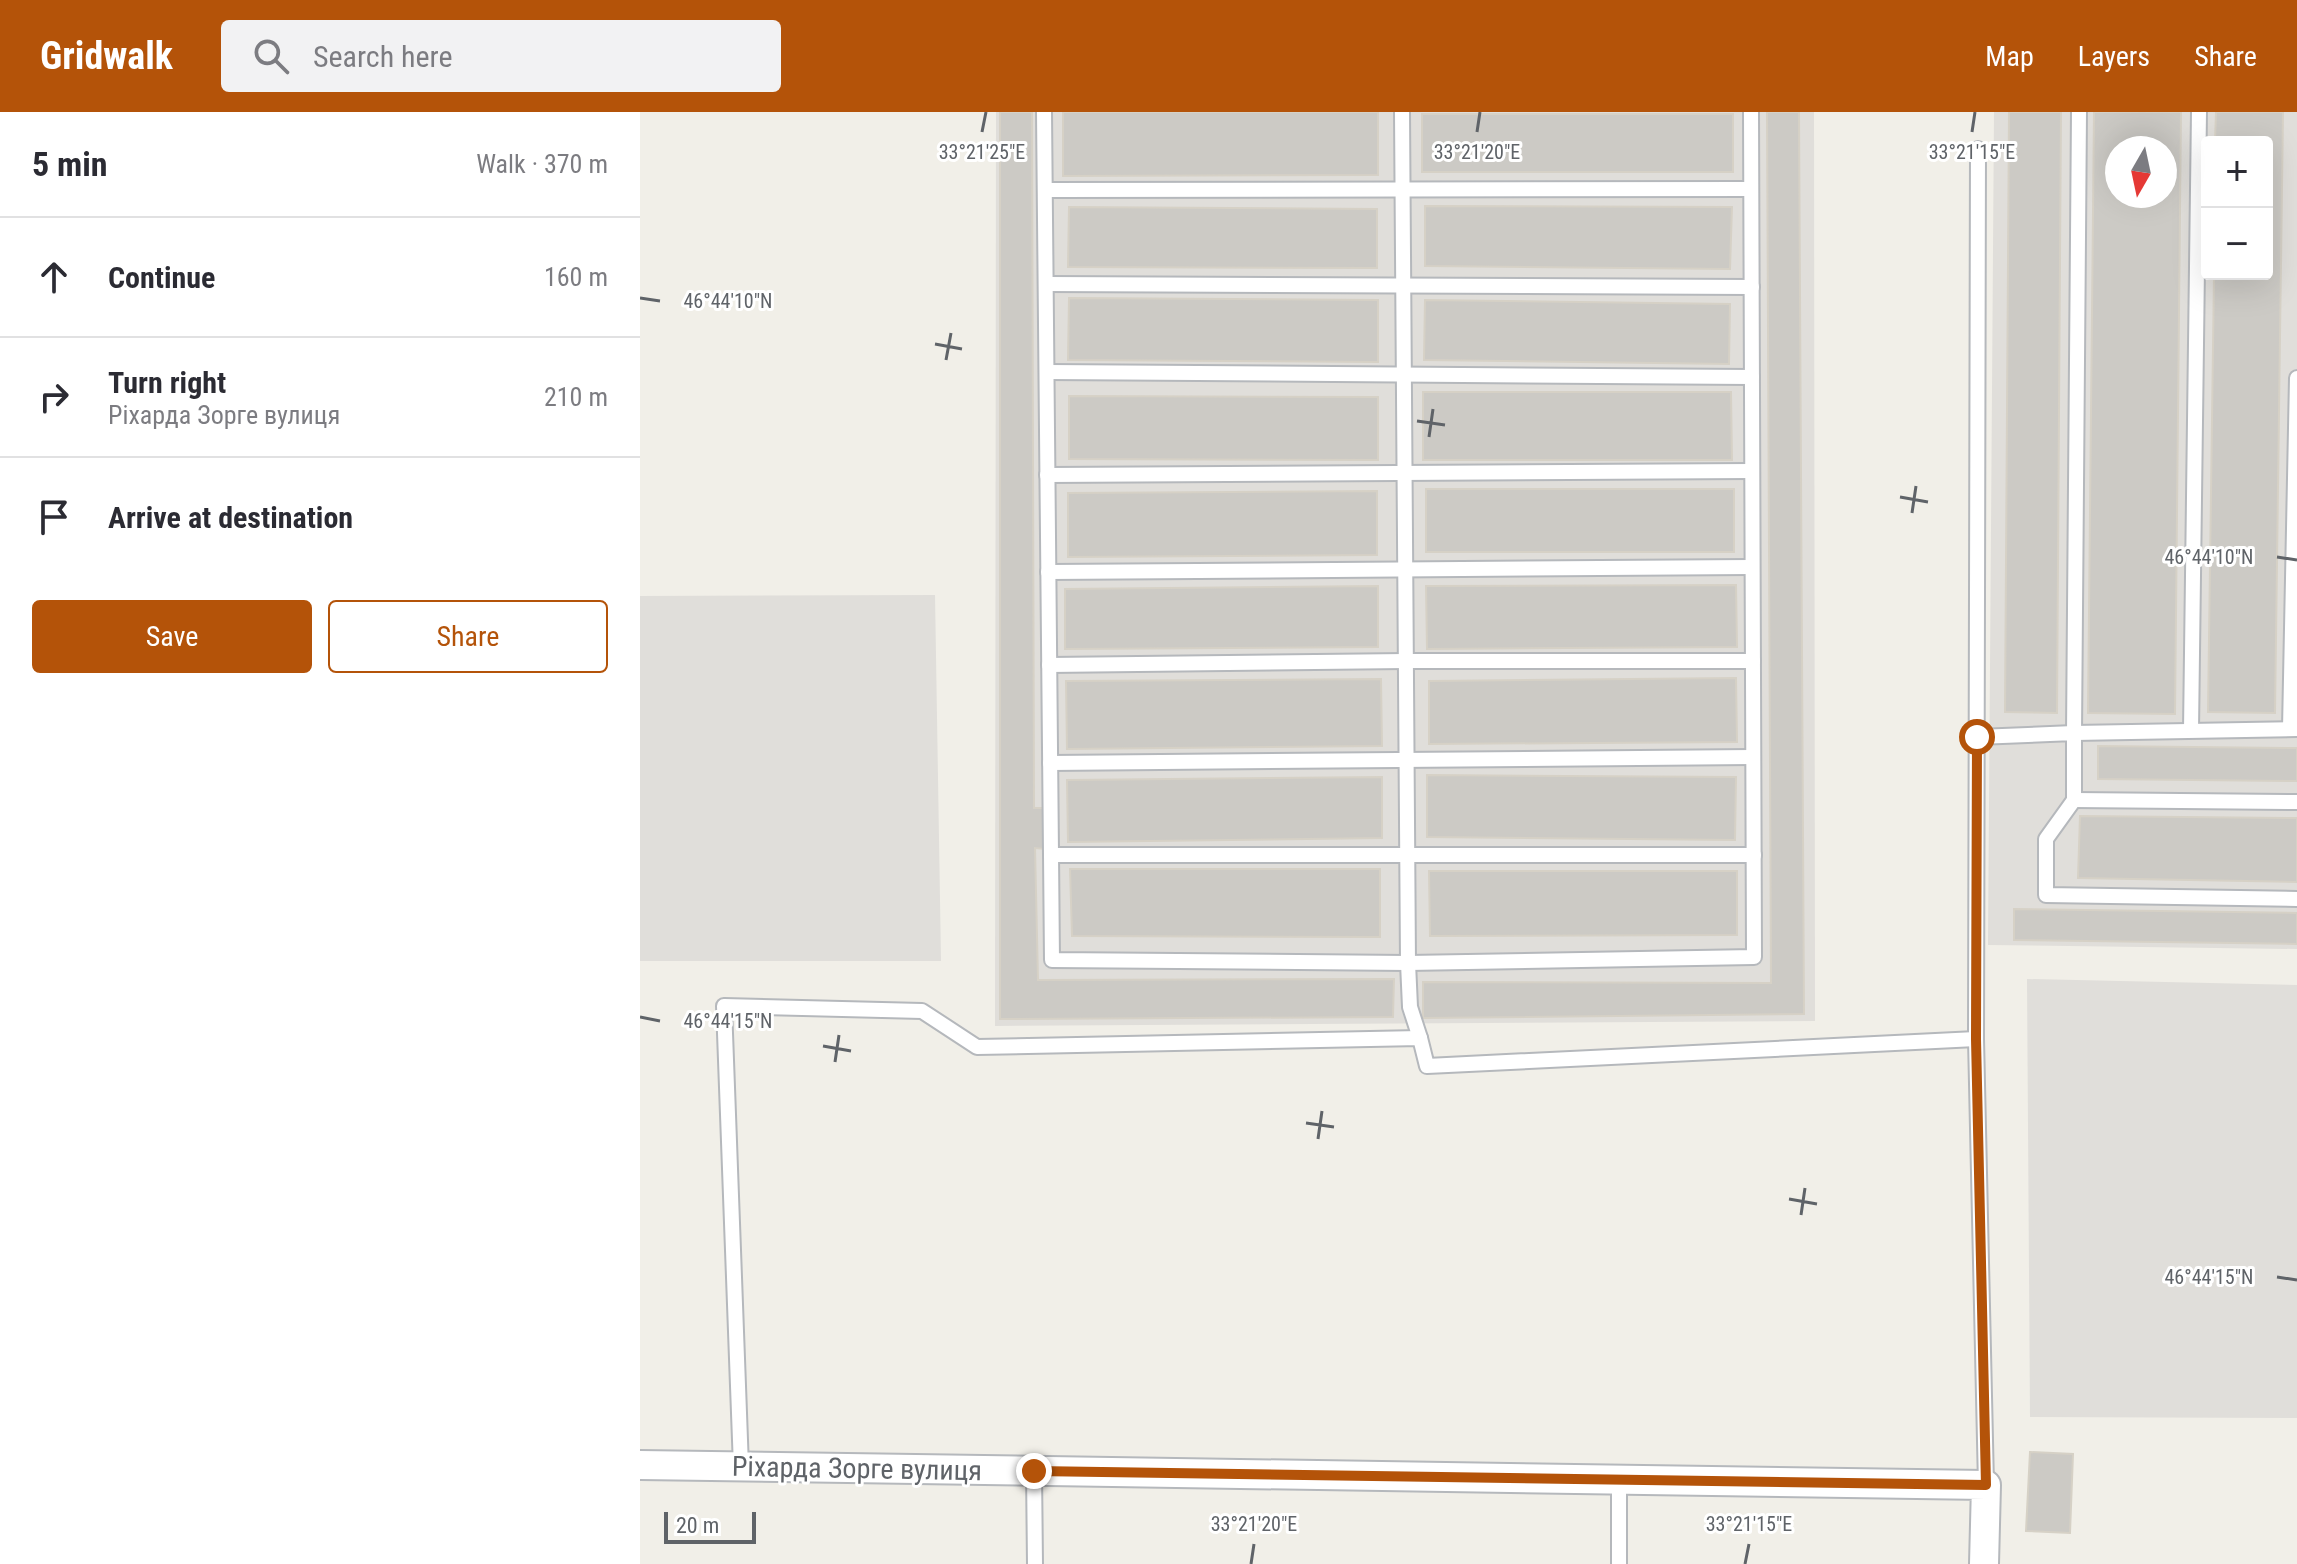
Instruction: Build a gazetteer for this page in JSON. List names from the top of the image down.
{
  "streets": {
    "street": ["Ріхарда Зорге вулиця"]
  },
  "scale_bar": "20 m",
  "north": "bottom",
  "page": {
    "header": "Gridwalk",
    "search": "Search here",
    "nav": ["Map", "Layers", "Share"],
    "heading": ["5 min", "Walk · 370 m"],
    "map_buttons": ["+", "−"],
    "list": [
      ["Continue", "160 m"],
      ["Turn right", "Ріхарда Зорге вулиця", "210 m"],
      "Arrive at destination"
    ],
    "buttons": ["Save", "Share"],
    "scale": "20 m"
  },
  "coordinates": [
    "33°21'25\"E",
    "33°21'20\"E",
    "33°21'15\"E",
    "46°44'10\"N",
    "46°44'15\"N"
  ]
}
